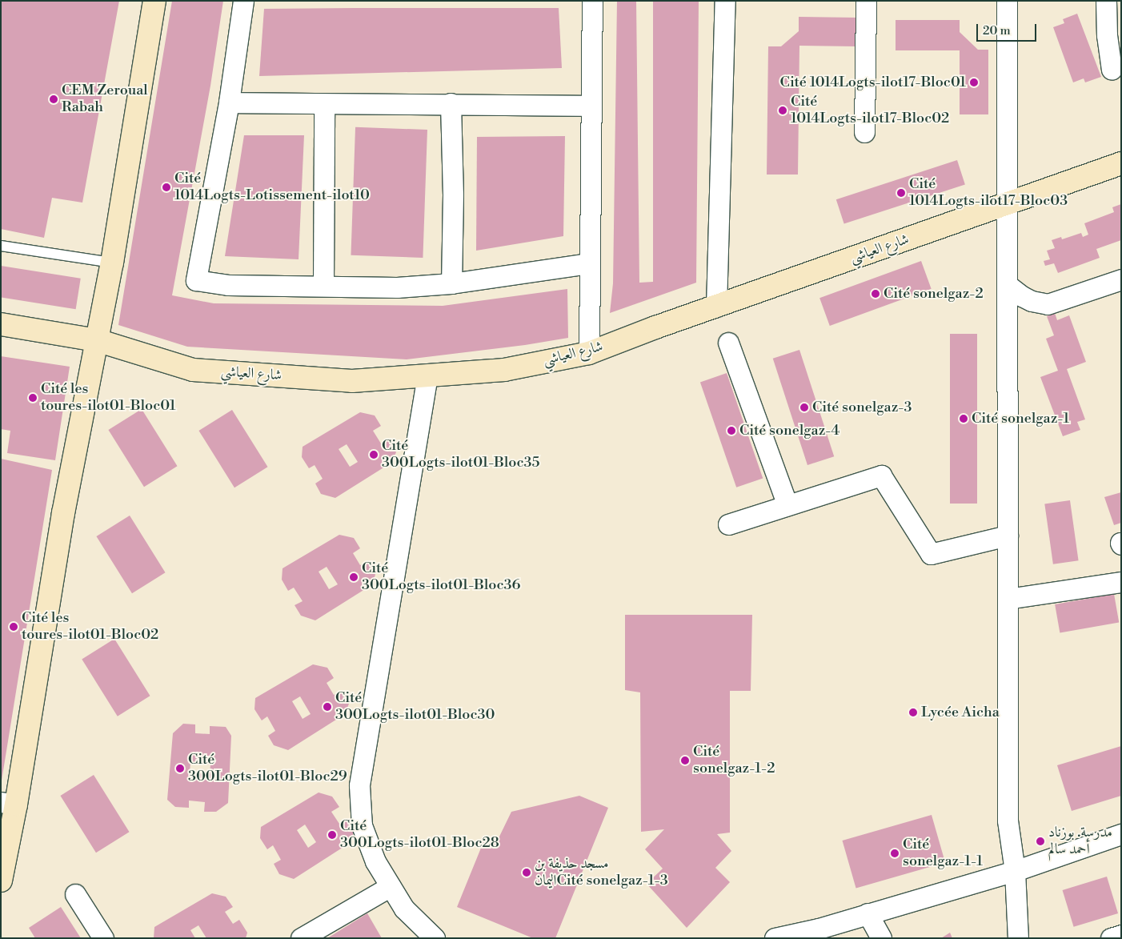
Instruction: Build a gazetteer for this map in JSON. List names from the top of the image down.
{
  "streets": {
    "street": ["شارع العياشي"]
  },
  "places": [
    "Cité 1014Logts-ilot17-Bloc01",
    "CEM Zeroual Rabah",
    "Cité 1014Logts-ilot17-Bloc02",
    "Cité 1014Logts-Lotissement-ilot10",
    "Cité 1014Logts-ilot17-Bloc03",
    "Cité sonelgaz-2",
    "Cité les toures-ilot01-Bloc01",
    "Cité sonelgaz-3",
    "Cité sonelgaz-1",
    "Cité sonelgaz-4",
    "Cité 300Logts-ilot01-Bloc35",
    "Cité 300Logts-ilot01-Bloc36",
    "Cité les toures-ilot01-Bloc02",
    "Cité 300Logts-ilot01-Bloc30",
    "Lycée Aicha",
    "Cité sonelgaz-1-2",
    "Cité 300Logts-ilot01-Bloc29",
    "Cité 300Logts-ilot01-Bloc28",
    "مدرسة. بوزناد أحمد سالم",
    "Cité sonelgaz-1-1",
    "مسجد حذيفة بن اليمانCité sonelgaz-1-3"
  ],
  "scale_bar": "20 m"
}
